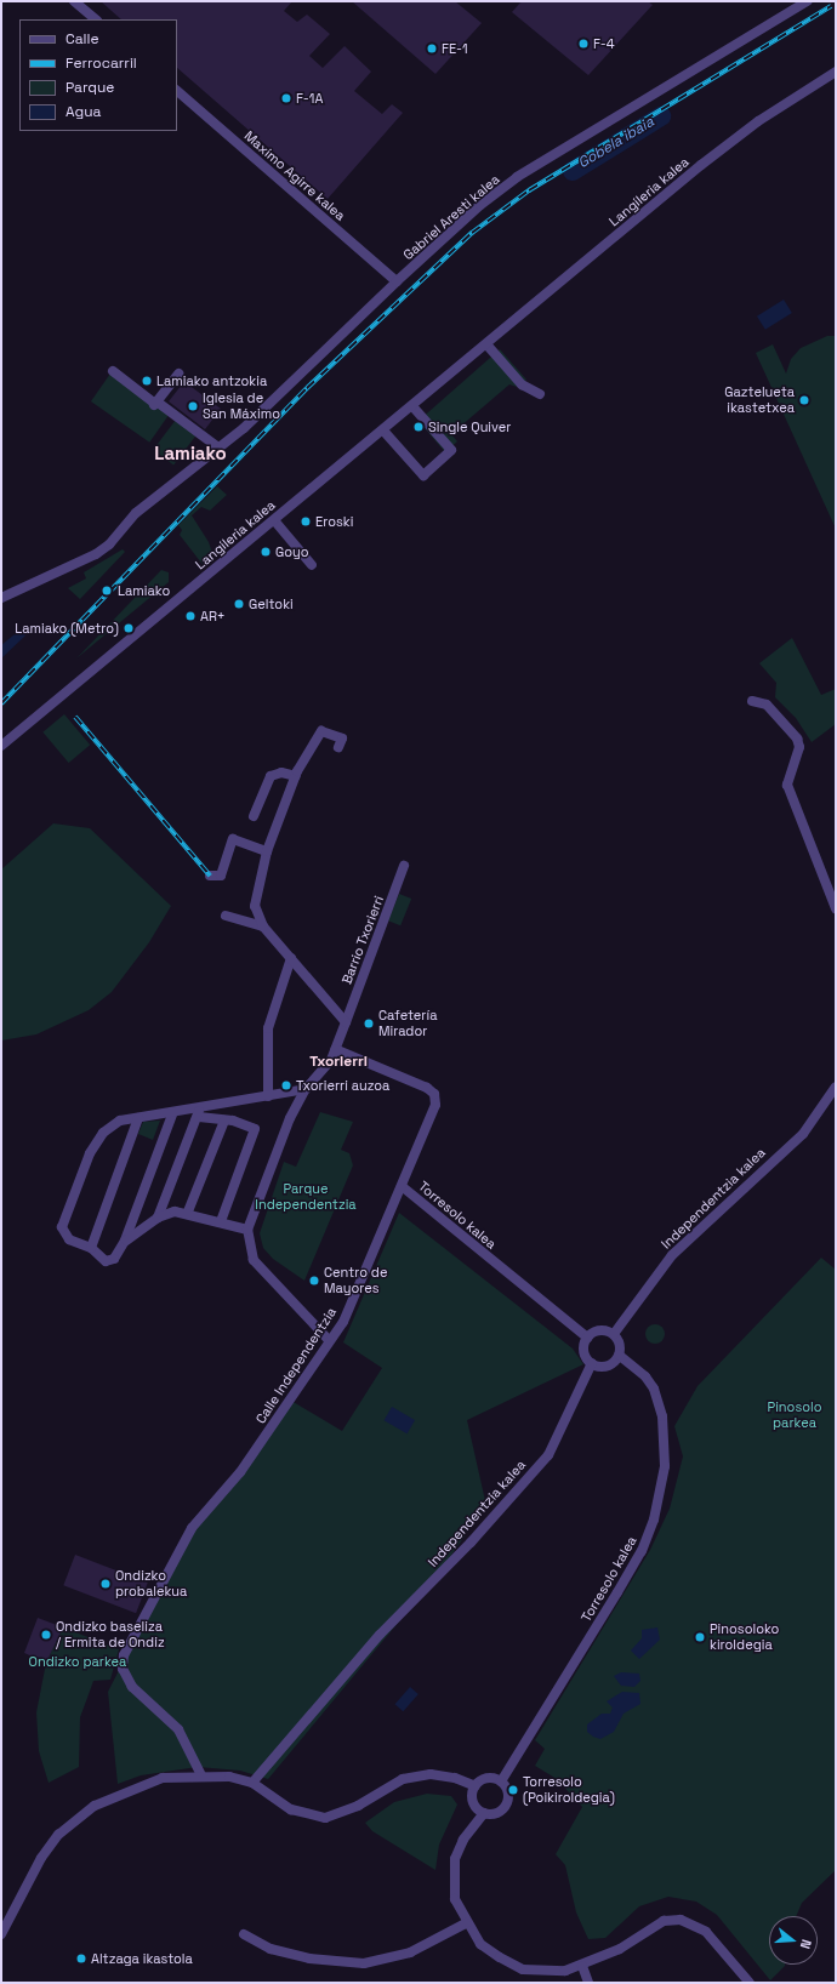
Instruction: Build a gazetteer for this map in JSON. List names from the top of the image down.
{
  "streets": {
    "street": [
      "Maximo Agirre kalea",
      "Langileria kalea",
      "Gabriel Aresti kalea",
      "Barrio Txorierri",
      "Independentzia kalea",
      "Torresolo kalea",
      "Calle Independentzia"
    ]
  },
  "crossings": [
    ["Maximo Agirre kalea", "Gabriel Aresti kalea"],
    ["Barrio Txorierri", "Calle Independentzia"],
    ["Independentzia kalea", "Torresolo kalea"],
    ["Torresolo kalea", "Calle Independentzia"]
  ],
  "districts": ["Lamiako", "Txorierri"],
  "water": ["Gobela ibaia"],
  "parks": ["Parque Independentzia", "Pinosolo parkea", "Ondizko parkea"],
  "places": [
    "F-4",
    "FE-1",
    "F-1A",
    "Lamiako antzokia",
    "Gaztelueta ikastetxea",
    "Iglesia de San Máximo",
    "Single Quiver",
    "Eroski",
    "Goyo",
    "Lamiako",
    "Geltoki",
    "AR+",
    "Lamiako (Metro)",
    "Cafetería Mirador",
    "Txorierri auzoa",
    "Centro de Mayores",
    "Ondizko probalekua",
    "Ondizko baseliza / Ermita de Ondiz",
    "Pinosoloko kiroldegia",
    "Torresolo (Poikiroldegia)",
    "Altzaga ikastola"
  ],
  "legend": [
    "Calle",
    "Ferrocarril",
    "Parque",
    "Agua"
  ],
  "north": "right"
}
